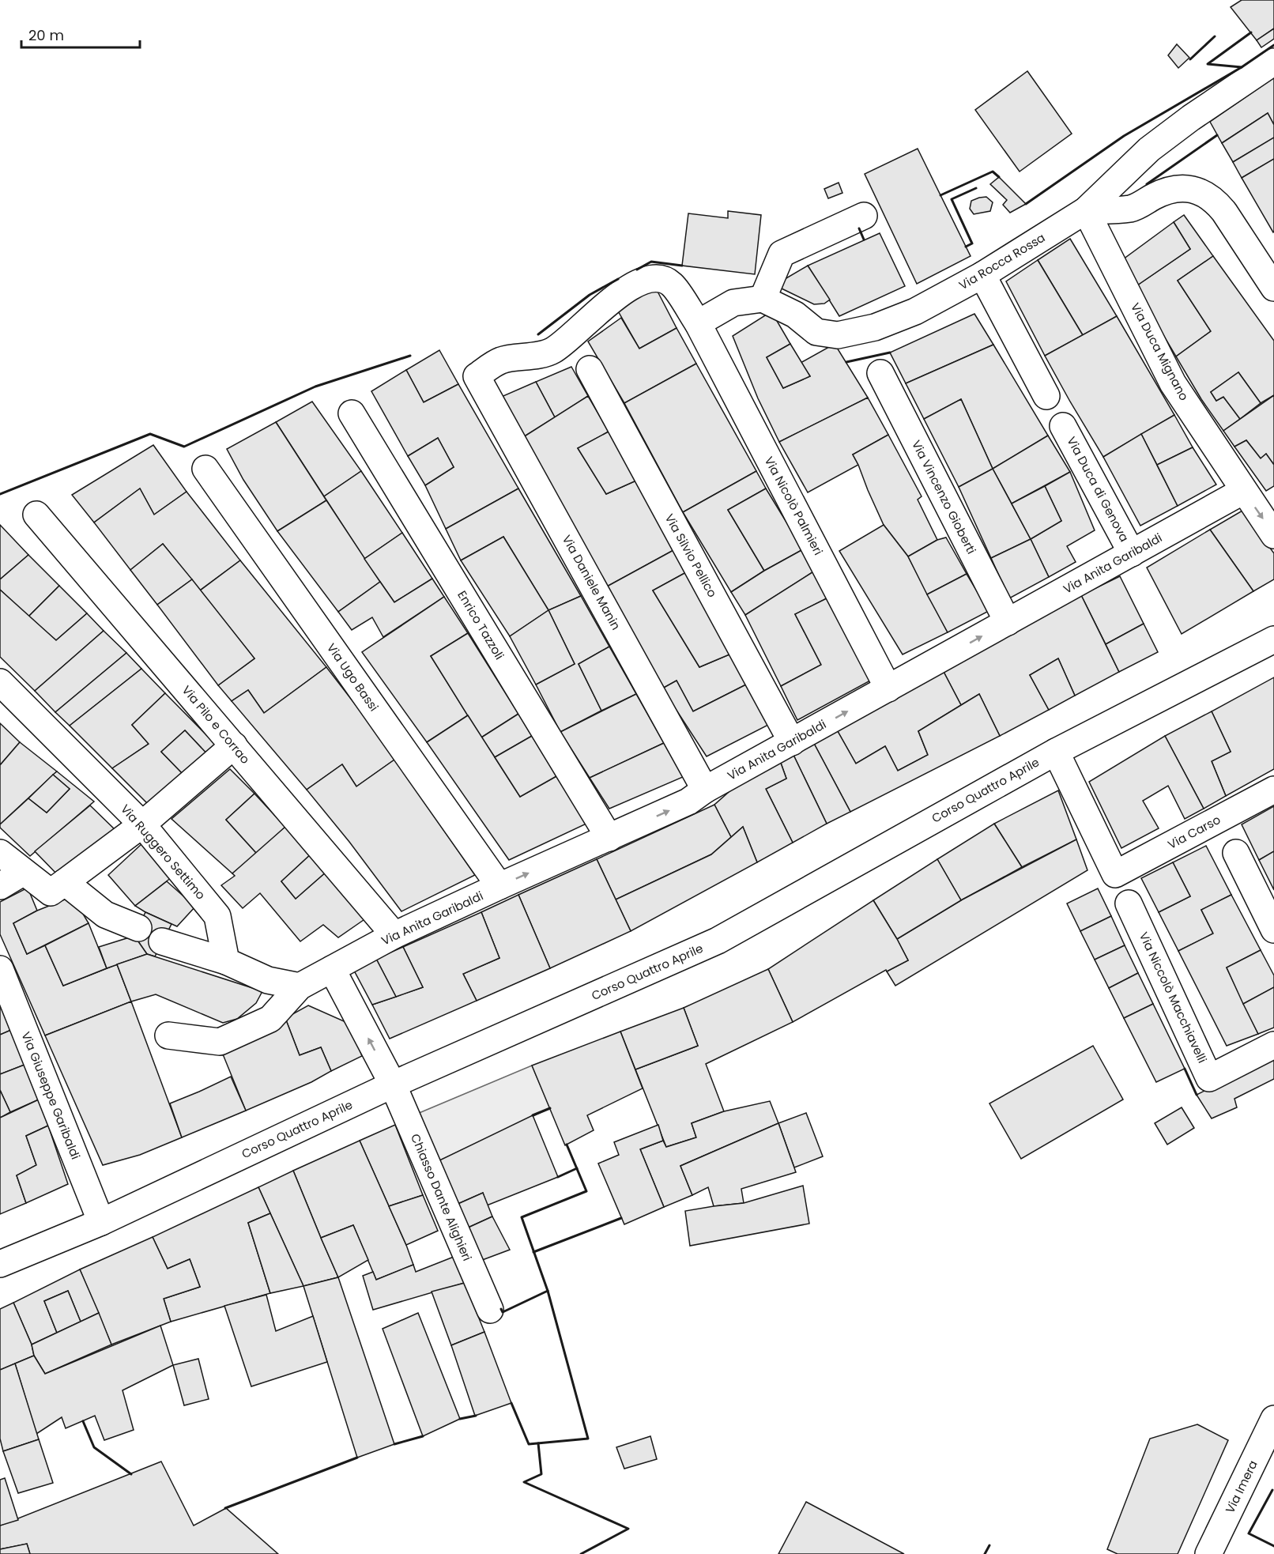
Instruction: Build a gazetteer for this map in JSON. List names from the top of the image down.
{
  "streets": {
    "street": [
      "Via Rocca Rossa",
      "Via Duca Mignano",
      "Via Duca di Genova",
      "Via Vincenzo Gioberti",
      "Via Nicolò Palmieri",
      "Via Silvio Pellico",
      "Via Anita Garibaldi",
      "Via Daniele Manin",
      "Enrico Tazzoli",
      "Via Ugo Bassi",
      "Via Pilo e Corrao",
      "Corso Quattro Aprile",
      "Via Carso",
      "Via Ruggero Settimo",
      "Via Niccolò Macchiavelli",
      "Via Giuseppe Garibaldi",
      "Chiasso Dante Alighieri",
      "Via Imera"
    ]
  },
  "crossings": [
    ["Via Rocca Rossa", "Via Duca Mignano"],
    ["Via Duca Mignano", "Via Anita Garibaldi"],
    ["Via Duca di Genova", "Via Anita Garibaldi"],
    ["Via Vincenzo Gioberti", "Via Anita Garibaldi"],
    ["Via Nicolò Palmieri", "Via Anita Garibaldi"],
    ["Via Nicolò Palmieri", "Via Daniele Manin"],
    ["Via Silvio Pellico", "Via Anita Garibaldi"],
    ["Via Anita Garibaldi", "Via Daniele Manin"],
    ["Via Anita Garibaldi", "Enrico Tazzoli"],
    ["Via Anita Garibaldi", "Via Ugo Bassi"],
    ["Via Anita Garibaldi", "Via Pilo e Corrao"],
    ["Corso Quattro Aprile", "Via Carso"],
    ["Corso Quattro Aprile", "Via Giuseppe Garibaldi"],
    ["Corso Quattro Aprile", "Chiasso Dante Alighieri"]
  ],
  "one_way": ["Via Anita Garibaldi"],
  "scale_bar": "20 m"
}
